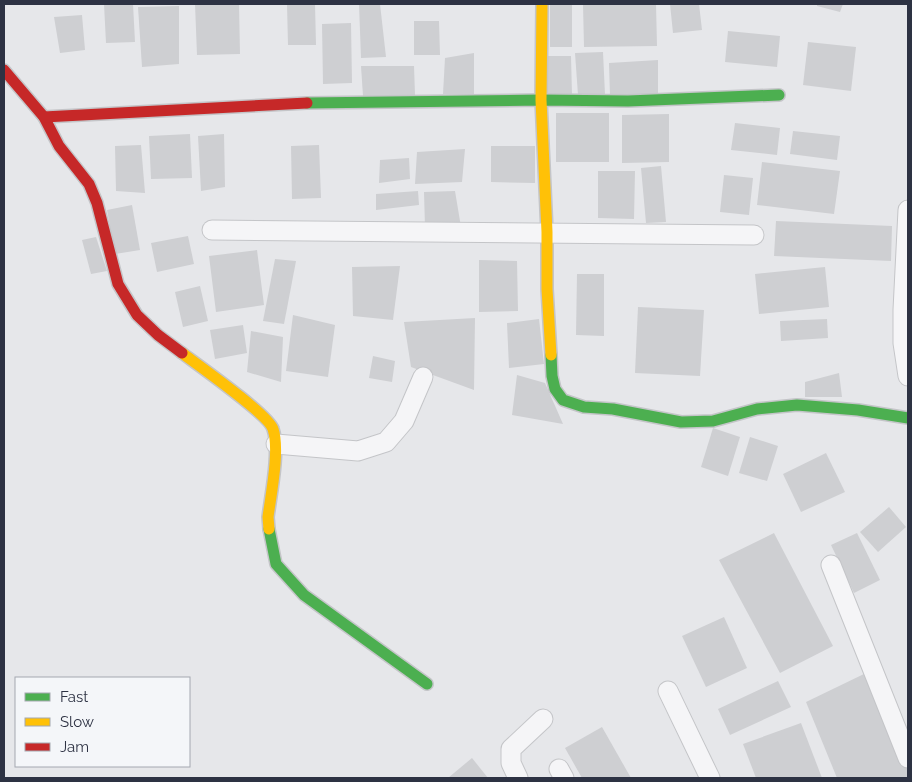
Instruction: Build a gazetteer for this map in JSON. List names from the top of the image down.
{
  "legend": ["Fast", "Slow", "Jam"]
}
